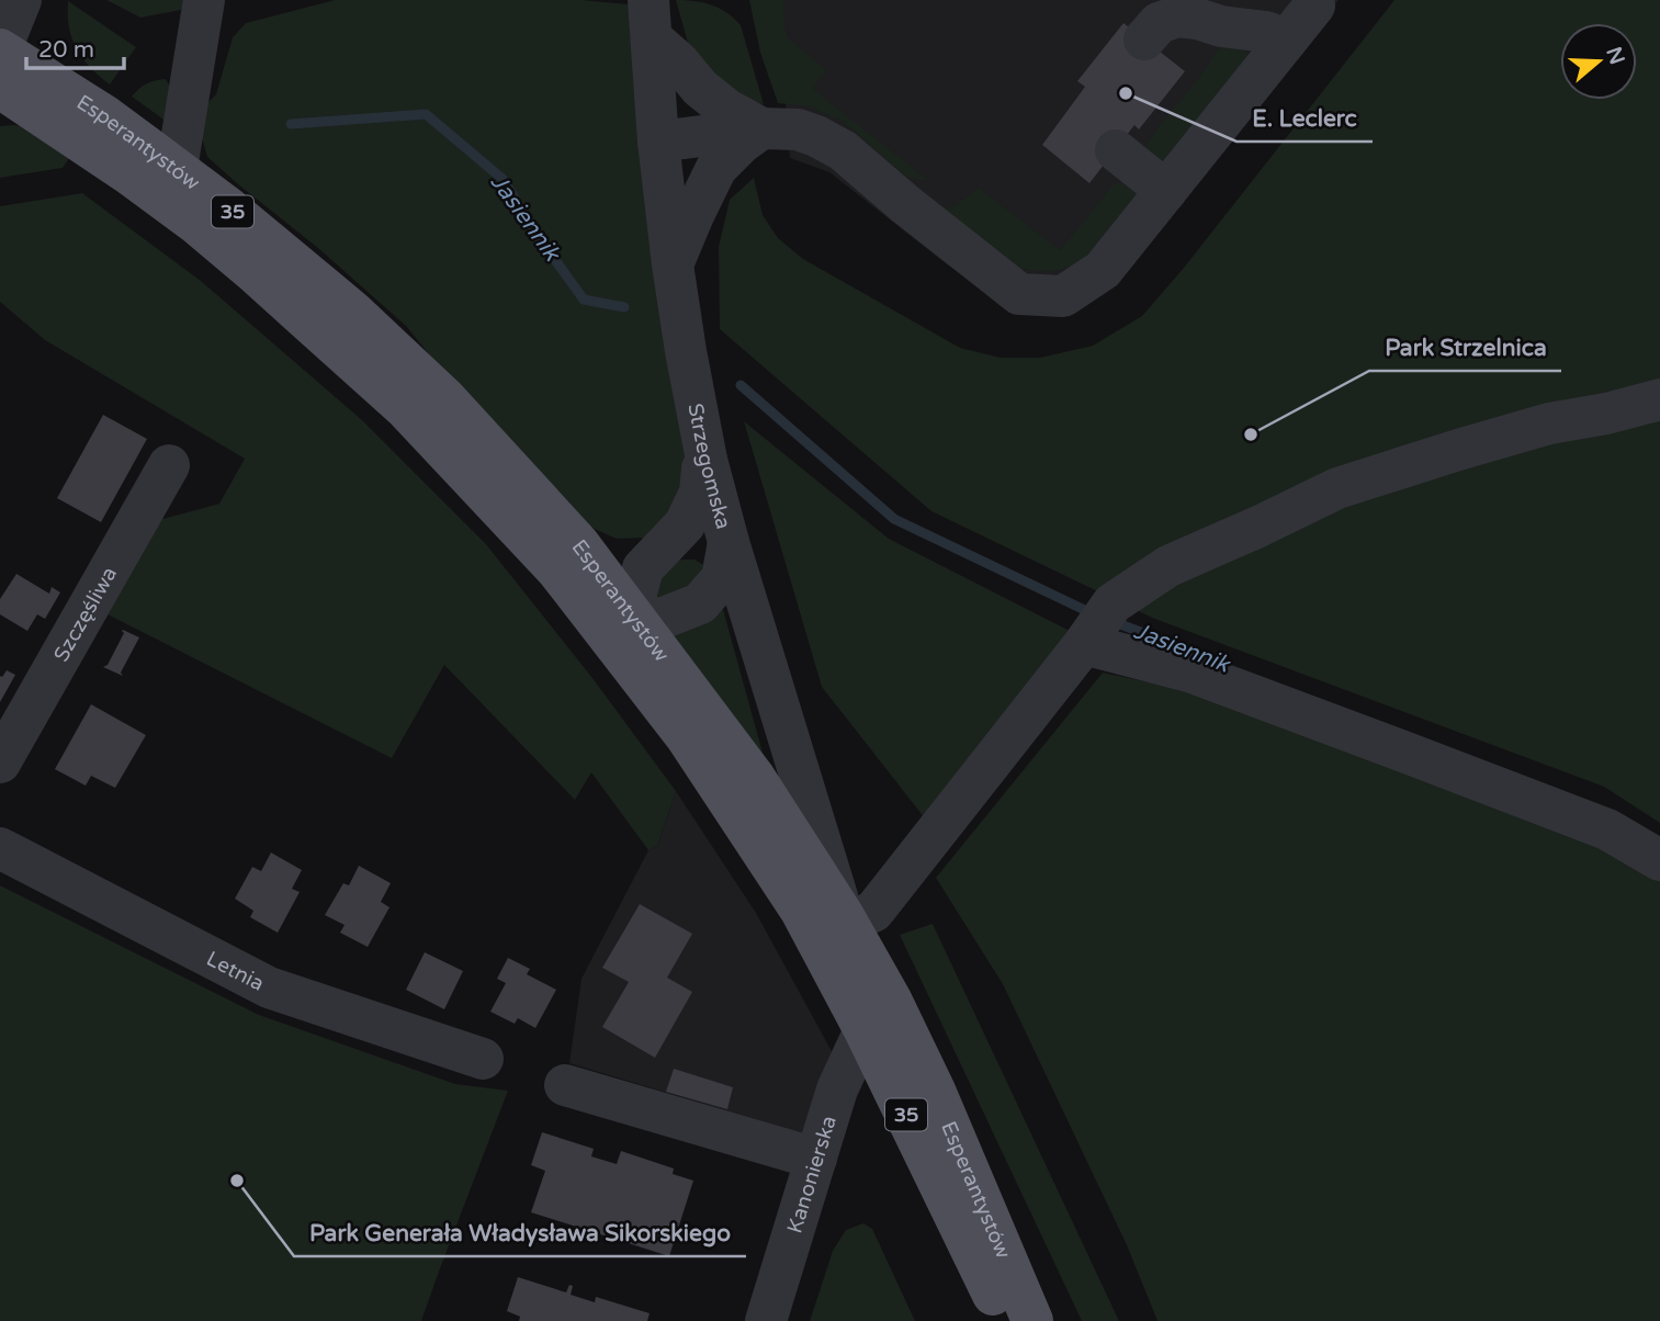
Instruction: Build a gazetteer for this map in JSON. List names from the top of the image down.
{
  "streets": {
    "main road": ["Esperantystów", "35"],
    "street": [
      "Strzegomska",
      "Szczęśliwa",
      "Letnia",
      "Kanonierska"
    ]
  },
  "crossings": [
    ["Esperantystów", "Strzegomska"],
    ["Esperantystów", "Kanonierska"]
  ],
  "water": ["Jasiennik"],
  "places": ["E. Leclerc", "Park Strzelnica", "Park Generała Władysława Sikorskiego"],
  "scale_bar": "20 m",
  "north": "right"
}
